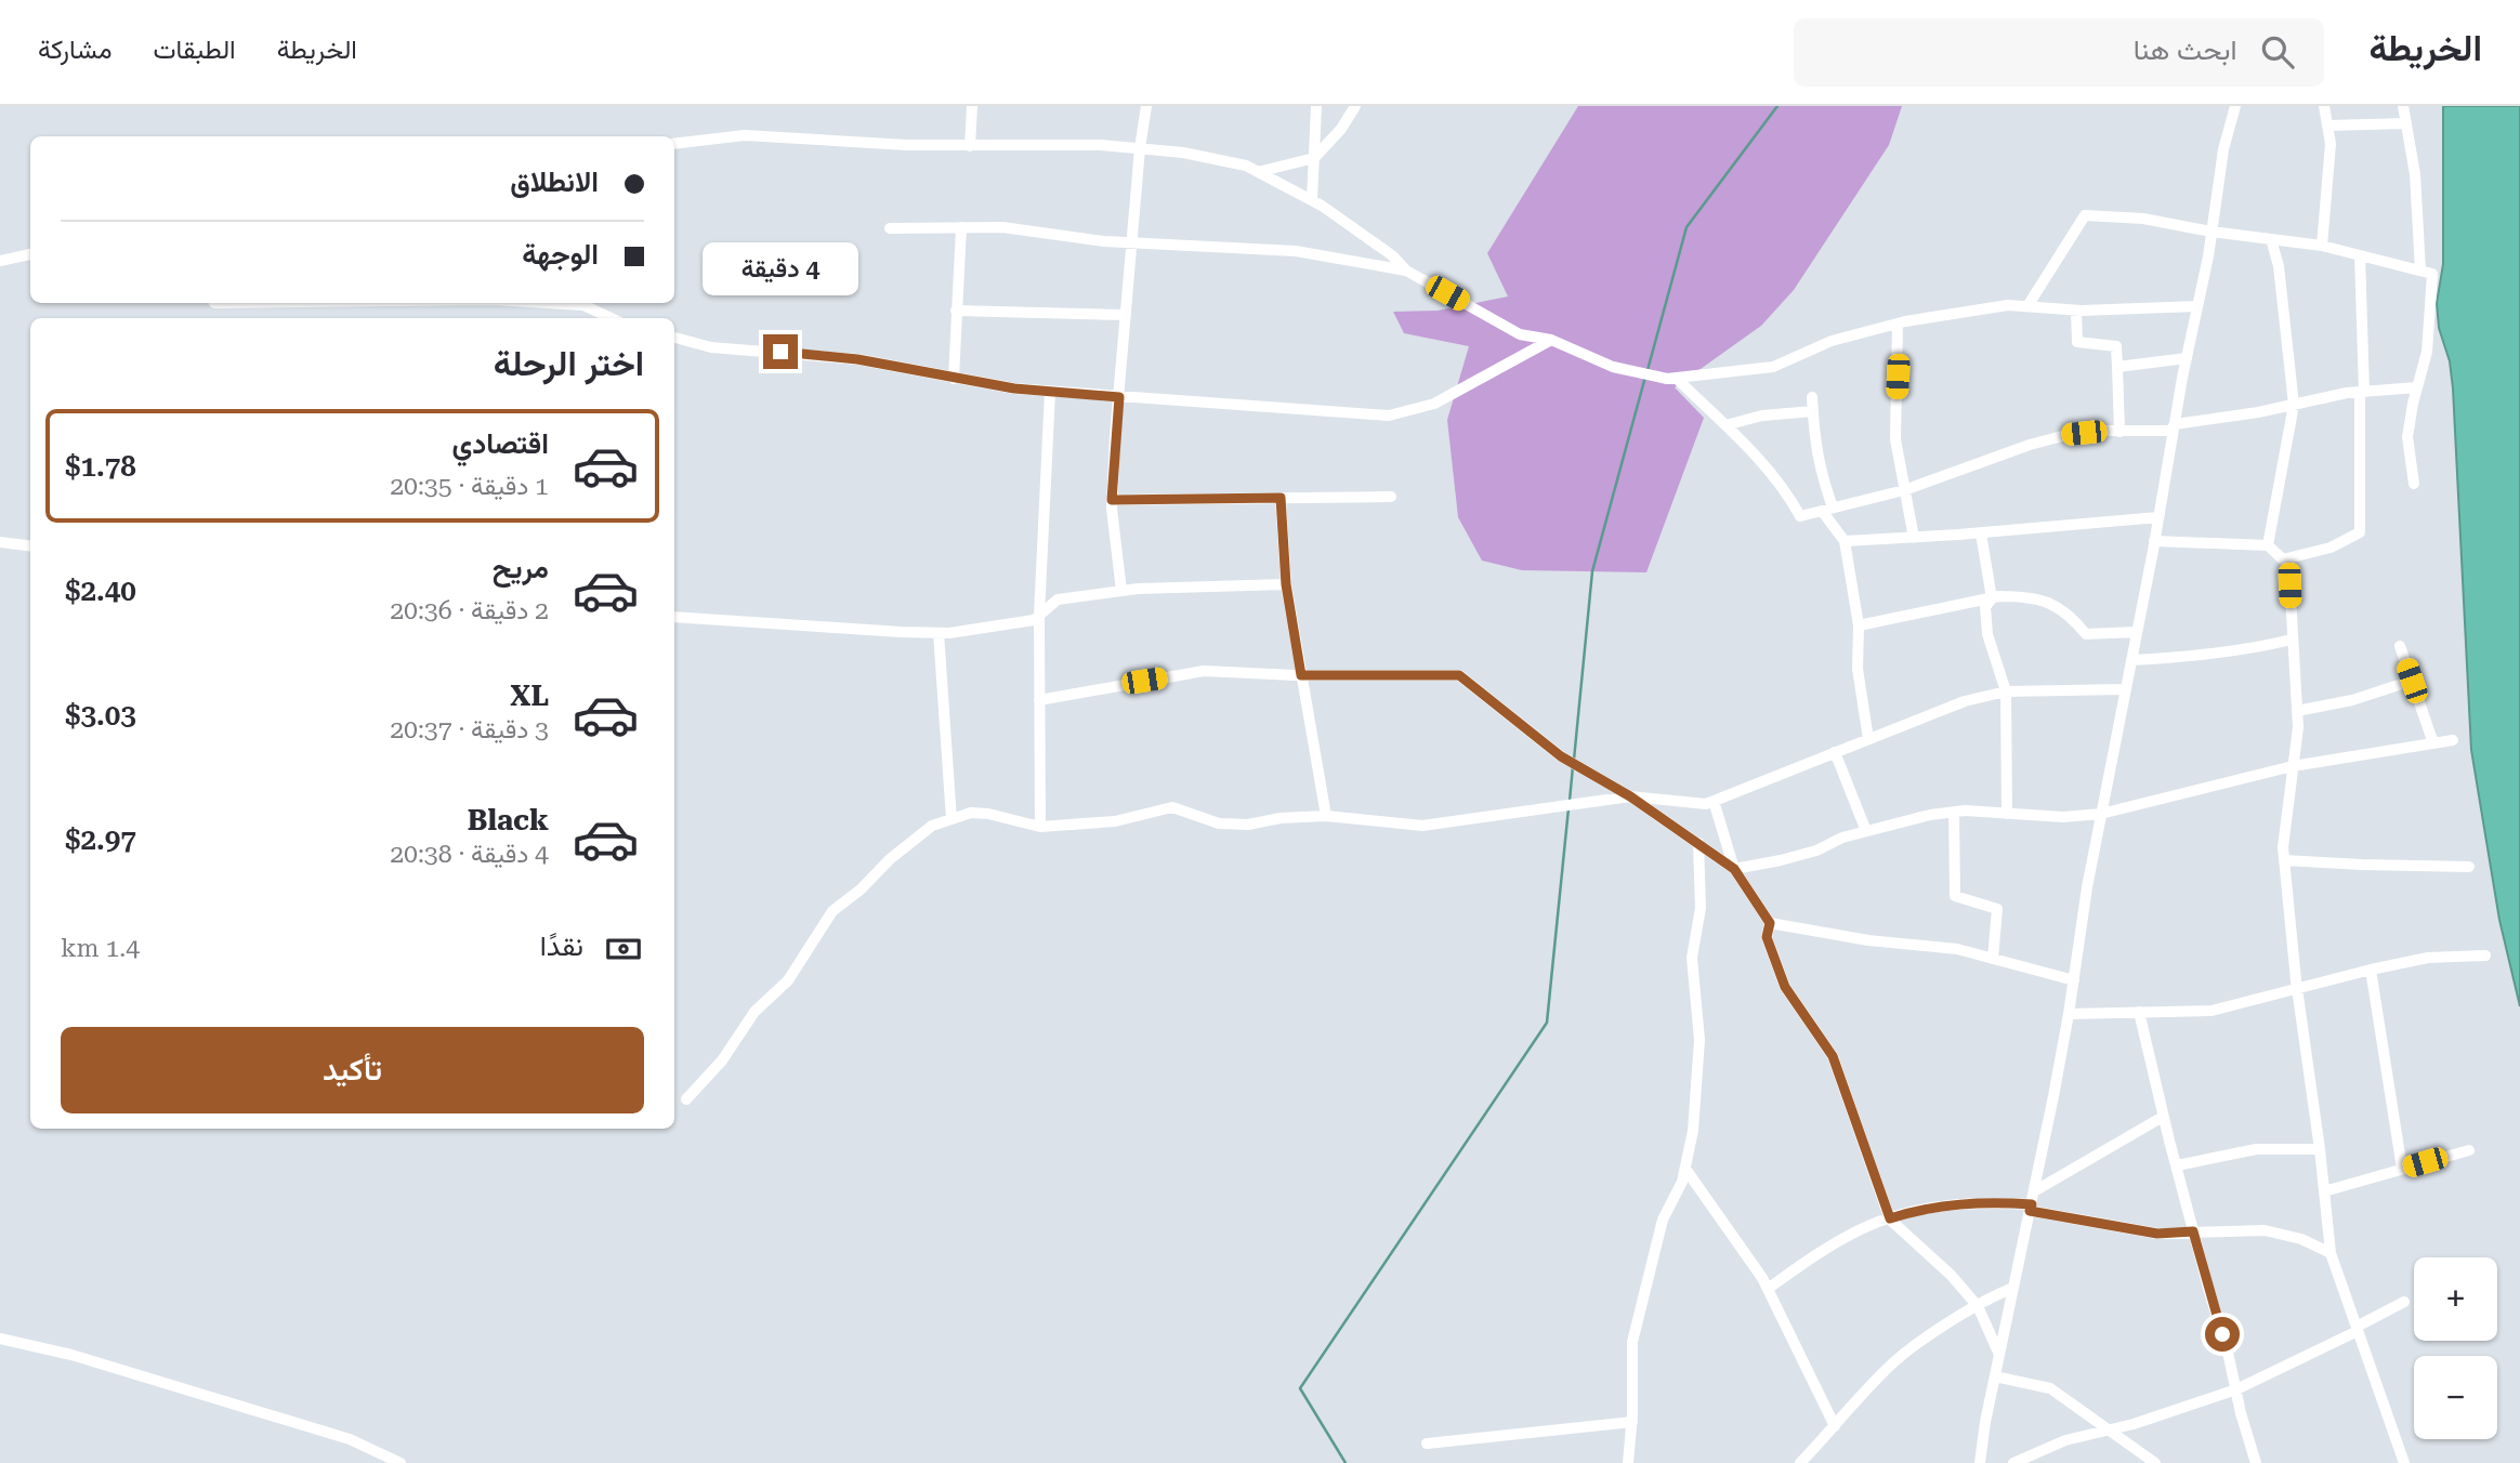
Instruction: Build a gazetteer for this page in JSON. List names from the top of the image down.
{
  "page": {
    "header": "الخريطة",
    "search": "ابحث هنا",
    "nav": ["الخريطة", "الطبقات", "مشاركة"],
    "banner": ["الانطلاق", "الوجهة"],
    "bubble": "4 دقيقة",
    "heading": "اختر الرحلة",
    "list": [
      {
        "name": "اقتصادي",
        "note": "1 دقيقة · 20:35",
        "value": "$1.78"
      },
      {
        "name": "مريح",
        "note": "2 دقيقة · 20:36",
        "value": "$2.40"
      },
      {
        "name": "XL",
        "note": "3 دقيقة · 20:37",
        "value": "$3.03"
      },
      {
        "name": "Black",
        "note": "4 دقيقة · 20:38",
        "value": "$2.97"
      }
    ],
    "pay": ["نقدًا", "1.4 km"],
    "buttons": "تأكيد",
    "map_buttons": ["+", "−"]
  }
}
